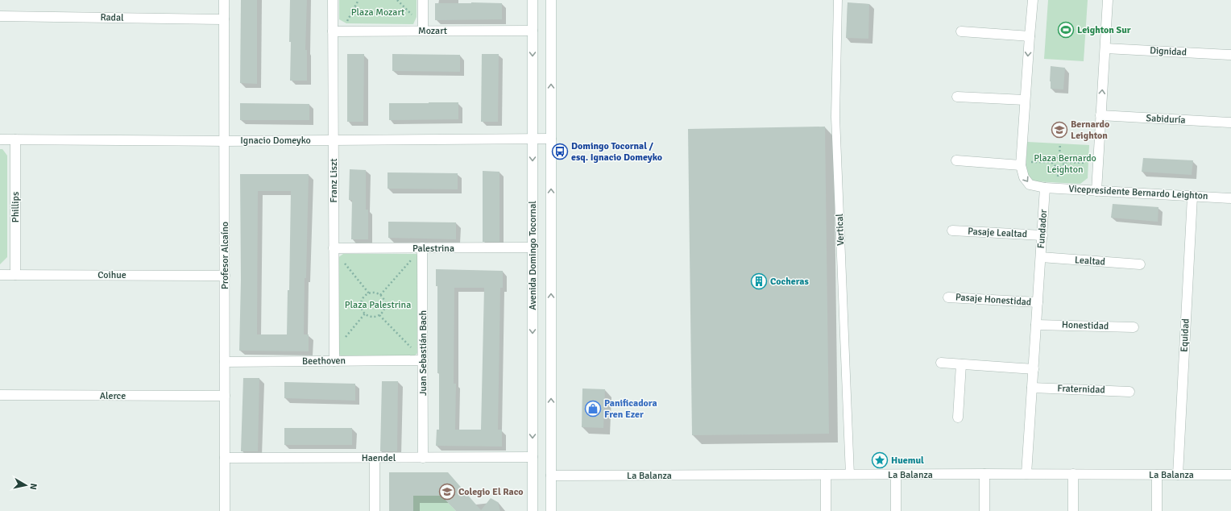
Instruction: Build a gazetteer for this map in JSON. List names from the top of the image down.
{
  "streets": {
    "street": [
      "Radal",
      "Mozart",
      "Dignidad",
      "Sabiduría",
      "Ignacio Domeyko",
      "Franz Liszt",
      "Vicepresidente Bernardo Leighton",
      "Phillips",
      "Fundador",
      "Pasaje Lealtad",
      "Palestrina",
      "Profesor Alcaíno",
      "Avenida Domingo Tocornal",
      "Lealtad",
      "Coihue",
      "Pasaje Honestidad",
      "Honestidad",
      "Equidad",
      "Juan Sebastián Bach",
      "Beethoven",
      "Fraternidad",
      "Alerce",
      "Haendel",
      "La Balanza"
    ],
    "lane": ["Vertical"]
  },
  "crossings": [
    ["Radal", "Profesor Alcaíno"],
    ["Mozart", "Franz Liszt"],
    ["Mozart", "Avenida Domingo Tocornal"],
    ["Ignacio Domeyko", "Franz Liszt"],
    ["Ignacio Domeyko", "Phillips"],
    ["Ignacio Domeyko", "Profesor Alcaíno"],
    ["Ignacio Domeyko", "Avenida Domingo Tocornal"],
    ["Franz Liszt", "Palestrina"],
    ["Franz Liszt", "Beethoven"],
    ["Vicepresidente Bernardo Leighton", "Fundador"],
    ["Vicepresidente Bernardo Leighton", "Equidad"],
    ["Phillips", "Coihue"],
    ["Fundador", "Pasaje Lealtad"],
    ["Fundador", "Lealtad"],
    ["Fundador", "Pasaje Honestidad"],
    ["Fundador", "Honestidad"],
    ["Fundador", "Fraternidad"],
    ["Fundador", "La Balanza"],
    ["Vertical", "La Balanza"],
    ["Palestrina", "Avenida Domingo Tocornal"],
    ["Palestrina", "Juan Sebastián Bach"],
    ["Profesor Alcaíno", "Coihue"],
    ["Profesor Alcaíno", "Beethoven"],
    ["Profesor Alcaíno", "Alerce"],
    ["Profesor Alcaíno", "Haendel"],
    ["Avenida Domingo Tocornal", "Haendel"],
    ["Avenida Domingo Tocornal", "La Balanza"],
    ["Equidad", "La Balanza"],
    ["Juan Sebastián Bach", "Beethoven"],
    ["Juan Sebastián Bach", "Haendel"]
  ],
  "parks": ["Plaza Mozart", "Plaza Bernardo Leighton", "Plaza Palestrina"],
  "places": {
    "sports": ["Leighton Sur"],
    "school or university": ["Bernardo Leighton", "Colegio El Raco"],
    "bus stop": ["Domingo Tocornal / esq. Ignacio Domeyko"],
    "building": ["Cocheras"],
    "shop": ["Panificadora Fren Ezer"],
    "place": ["Huemul"]
  },
  "north": "right"
}
